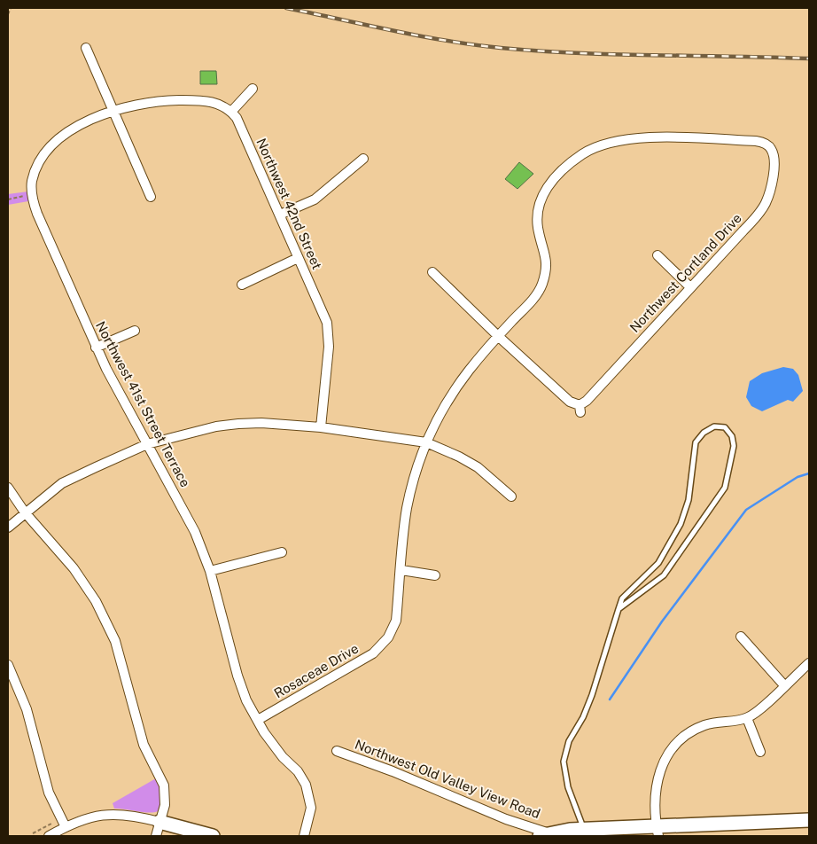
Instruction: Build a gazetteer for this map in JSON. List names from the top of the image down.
{
  "streets": {
    "street": [
      "Northwest 42nd Street",
      "Northwest Cortland Drive",
      "Northwest 41st Street Terrace",
      "Rosaceae Drive",
      "Northwest Old Valley View Road"
    ]
  },
  "crossings": [
    ["Northwest Cortland Drive", "Rosaceae Drive"],
    ["Northwest 41st Street Terrace", "Rosaceae Drive"]
  ]
}
